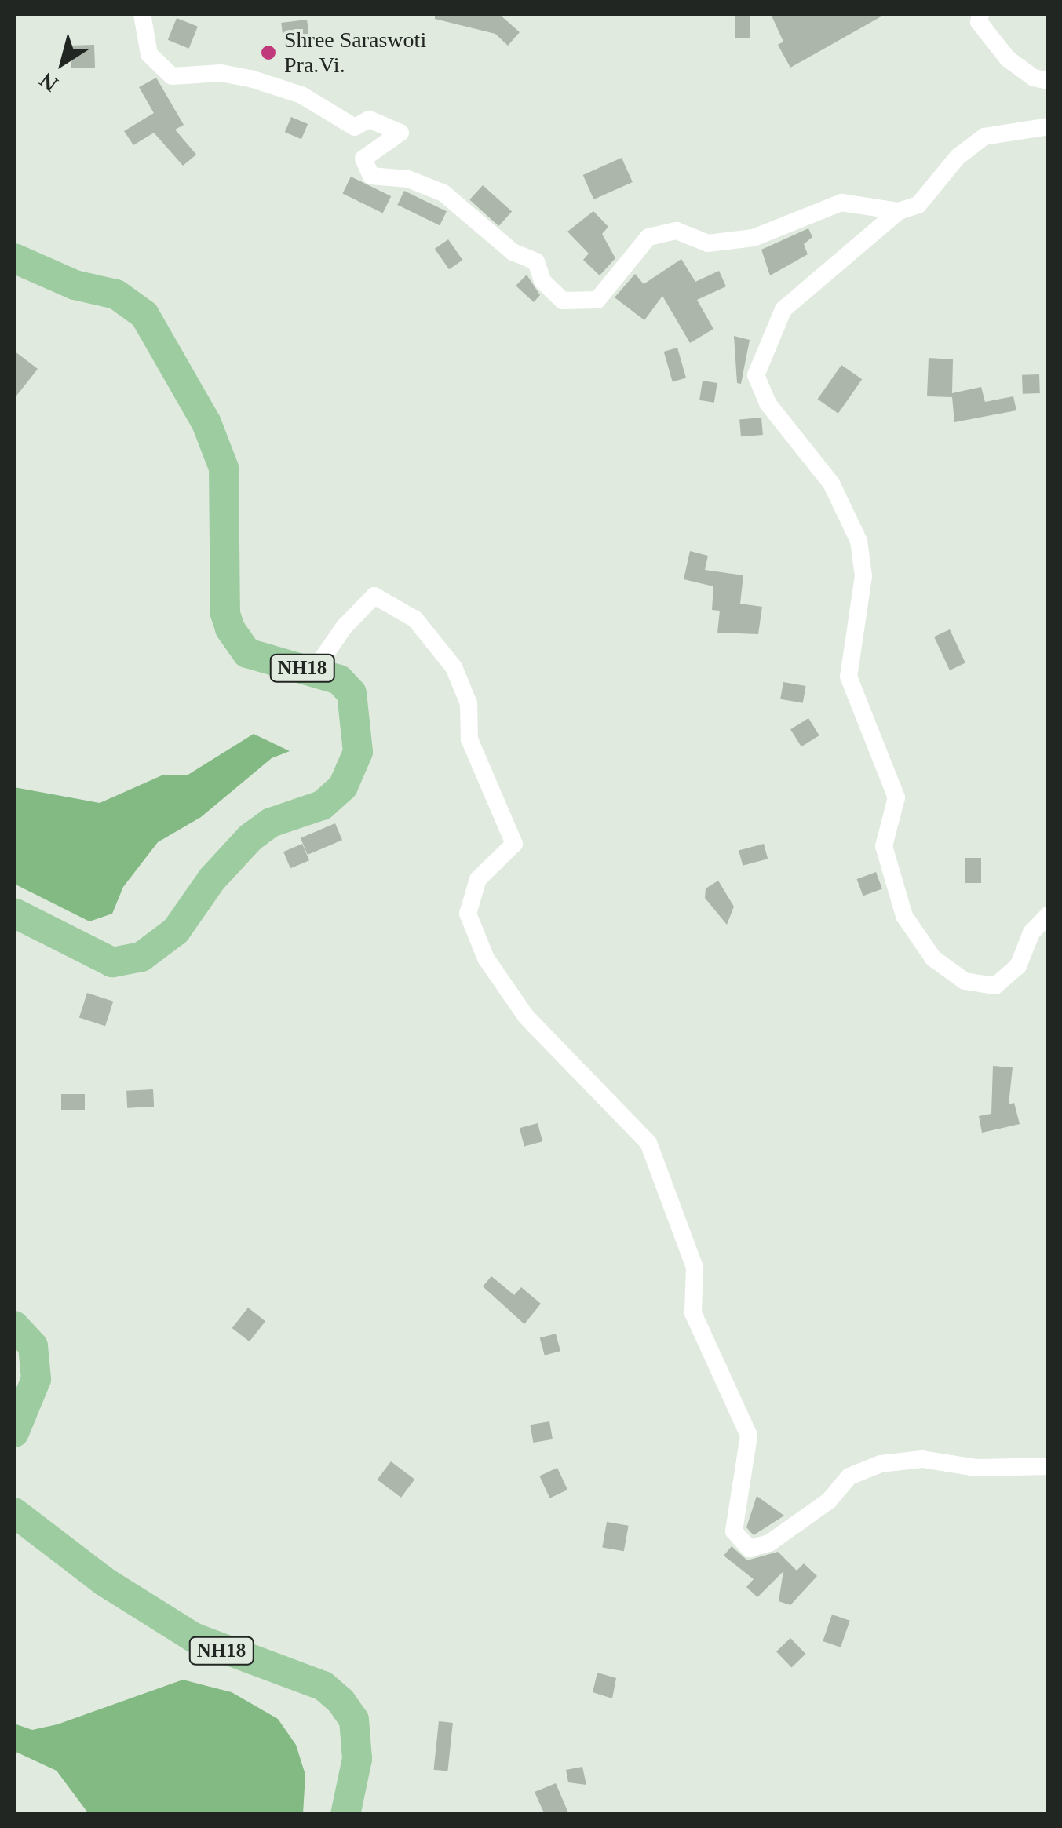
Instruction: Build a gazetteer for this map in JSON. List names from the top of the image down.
{
  "streets": {
    "main road": ["NH18"]
  },
  "places": ["Shree Saraswoti Pra.Vi."],
  "north": "bottom left"
}
